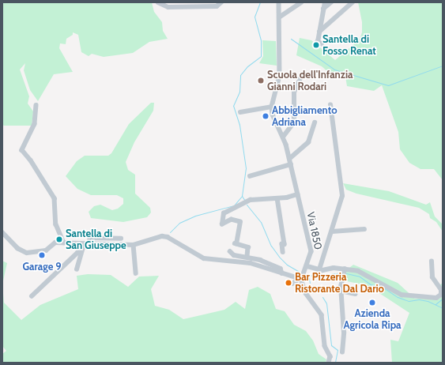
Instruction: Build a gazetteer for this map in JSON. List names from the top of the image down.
{
  "streets": {
    "street": ["Via 1850"]
  },
  "places": [
    "Santella di Fosso Renat",
    "Scuola dell'Infanzia Gianni Rodari",
    "Abbigliamento Adriana",
    "Santella di San Giuseppe",
    "Garage 9",
    "Bar Pizzeria Ristorante Dal Dario",
    "Azienda Agricola Ripa"
  ]
}
